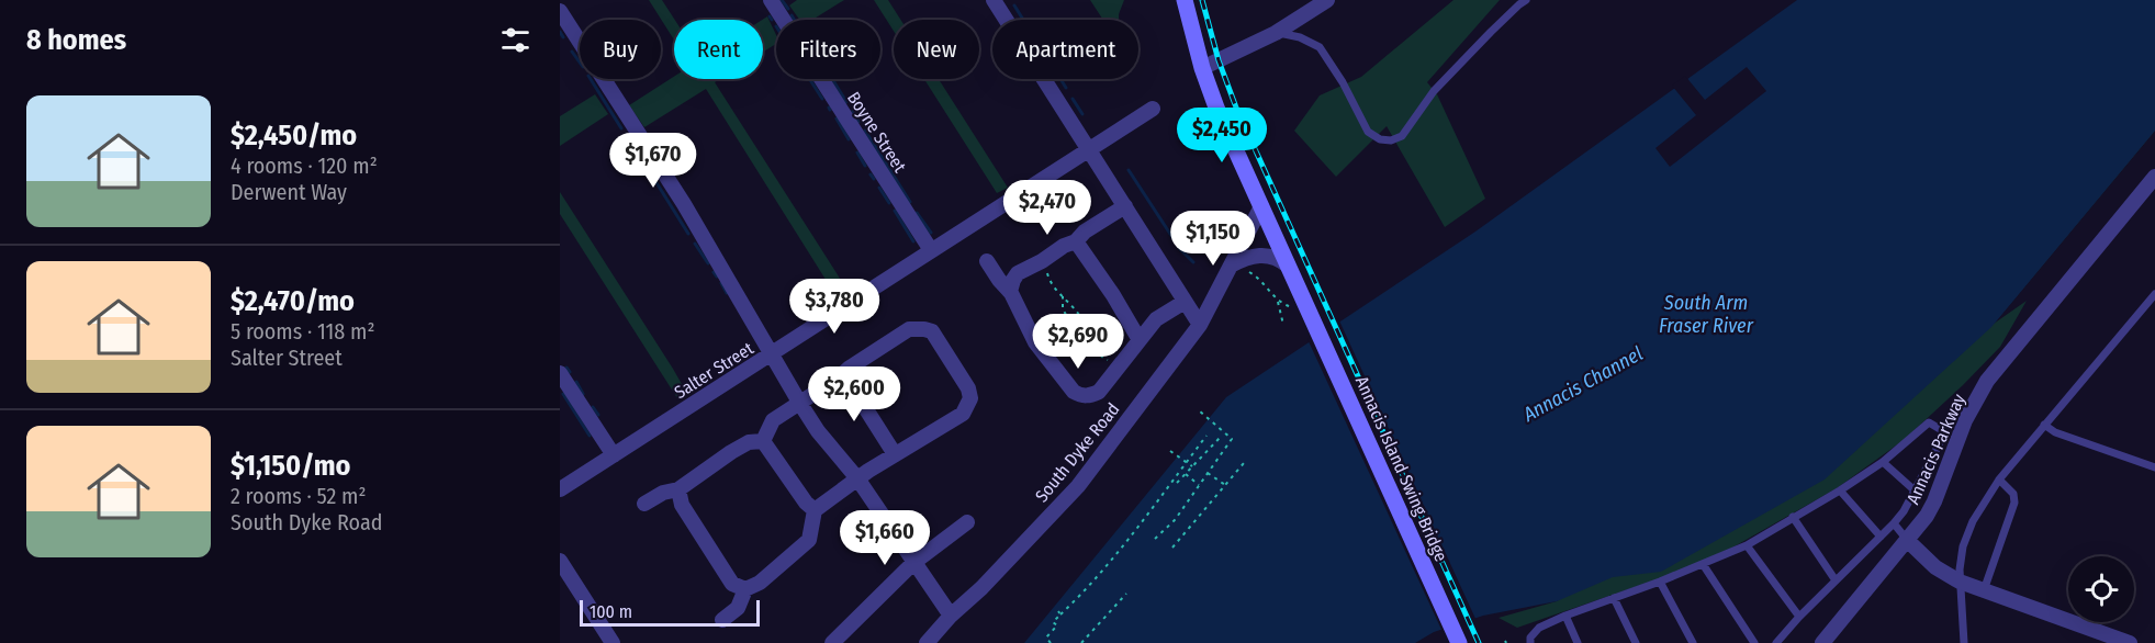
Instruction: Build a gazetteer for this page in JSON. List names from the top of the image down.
{
  "streets": {
    "main road": ["Annacis Island Swing Bridge"],
    "street": [
      "Boyne Street",
      "Salter Street",
      "Annacis Parkway",
      "South Dyke Road"
    ]
  },
  "crossings": [
    ["Boyne Street", "Salter Street"],
    ["South Dyke Road", "Annacis Island Swing Bridge"]
  ],
  "water": ["South Arm Fraser River", "Annacis Channel"],
  "scale_bar": "100 m",
  "page": {
    "heading": "8 homes",
    "chip": [
      "Buy",
      "Rent",
      "Filters",
      "New",
      "Apartment"
    ],
    "list": [
      {
        "name": "$2,450/mo",
        "note": "4 rooms · 120 m² · Derwent Way"
      },
      {
        "name": "$2,470/mo",
        "note": "5 rooms · 118 m² · Salter Street"
      },
      {
        "name": "$1,150/mo",
        "note": "2 rooms · 52 m² · South Dyke Road"
      }
    ],
    "price": [
      "$2,450",
      "$1,670",
      "$2,470",
      "$1,150",
      "$3,780",
      "$2,690",
      "$2,600",
      "$1,660"
    ],
    "scale": "100 m"
  }
}
